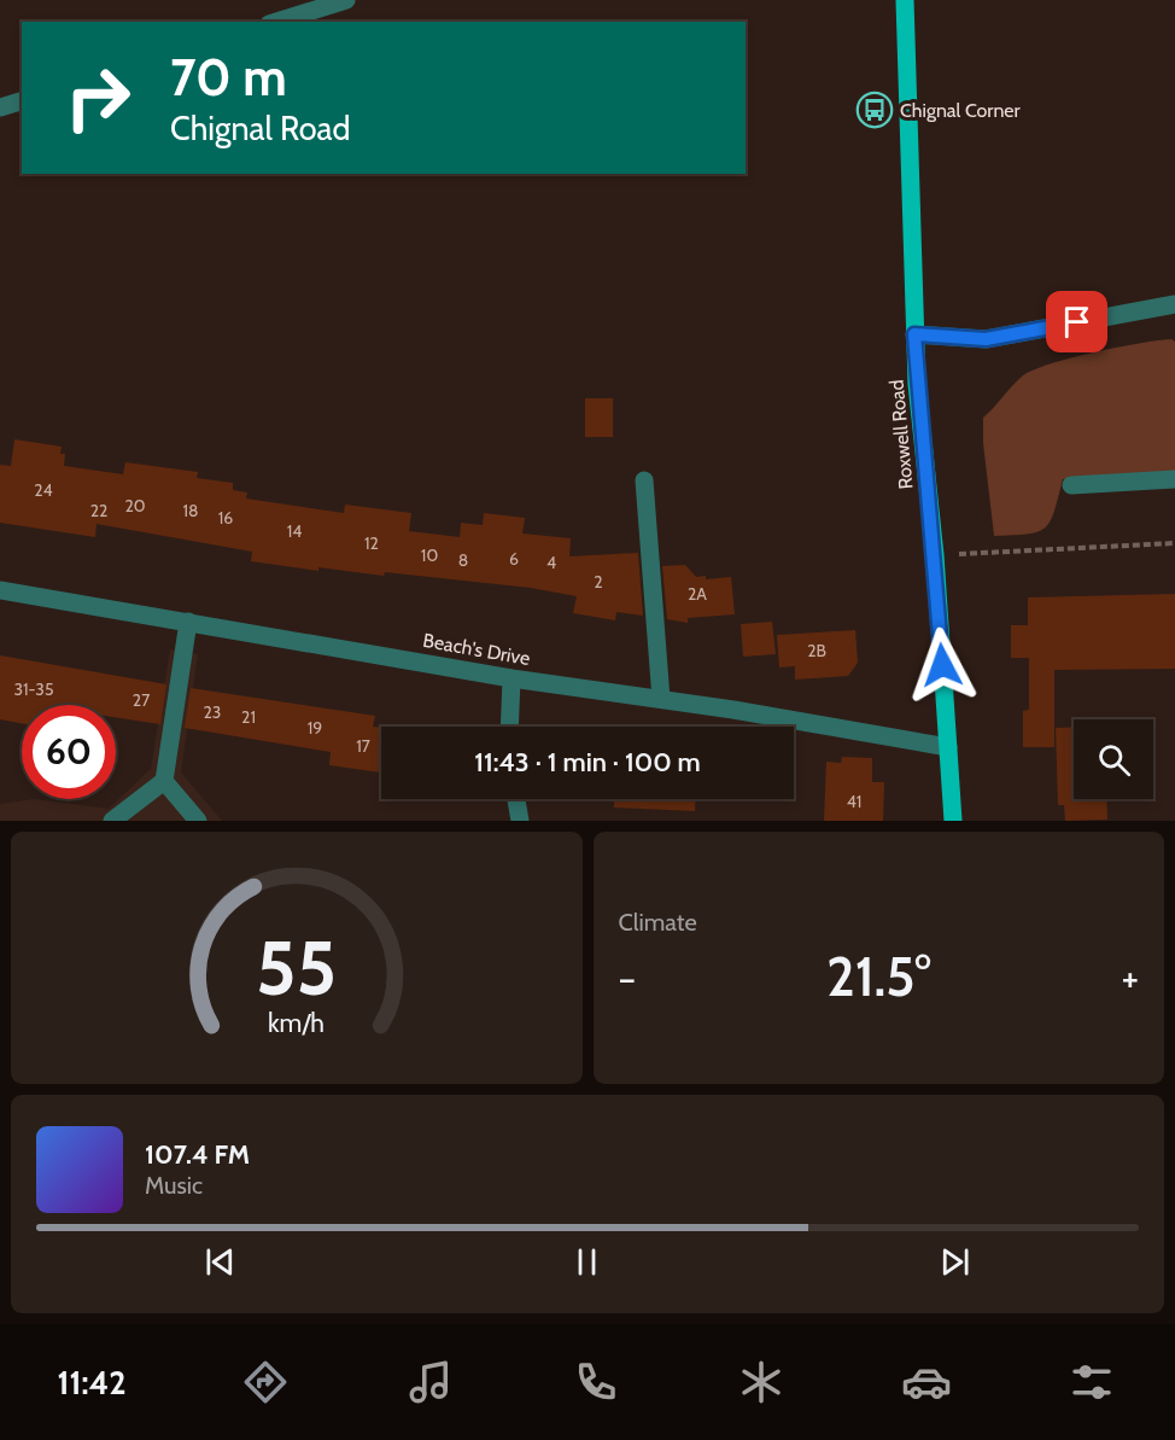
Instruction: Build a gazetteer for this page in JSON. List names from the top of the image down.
{
  "streets": {
    "main road": ["Roxwell Road"],
    "street": ["Beach's Drive"]
  },
  "crossings": [
    ["Roxwell Road", "Beach's Drive"]
  ],
  "places": {
    "bus stop": ["Chignal Corner"]
  },
  "house_numbers": [
    "24",
    "20",
    "22",
    "18",
    "16",
    "14",
    "12",
    "10",
    "6",
    "8",
    "4",
    "2",
    "2A",
    "2B",
    "31-35",
    "27",
    "23",
    "21",
    "19",
    "17",
    "41"
  ],
  "page": {
    "turn": ["70 m", "Chignal Road"],
    "limit": "60",
    "trip": "11:43 · 1 min · 100 m",
    "tile": "Climate",
    "heat": ["−", "21.5°", "+"],
    "song": ["107.4 FM", "Music"],
    "tabs": "11:42",
    "gauge": ["55", "km/h"]
  }
}
